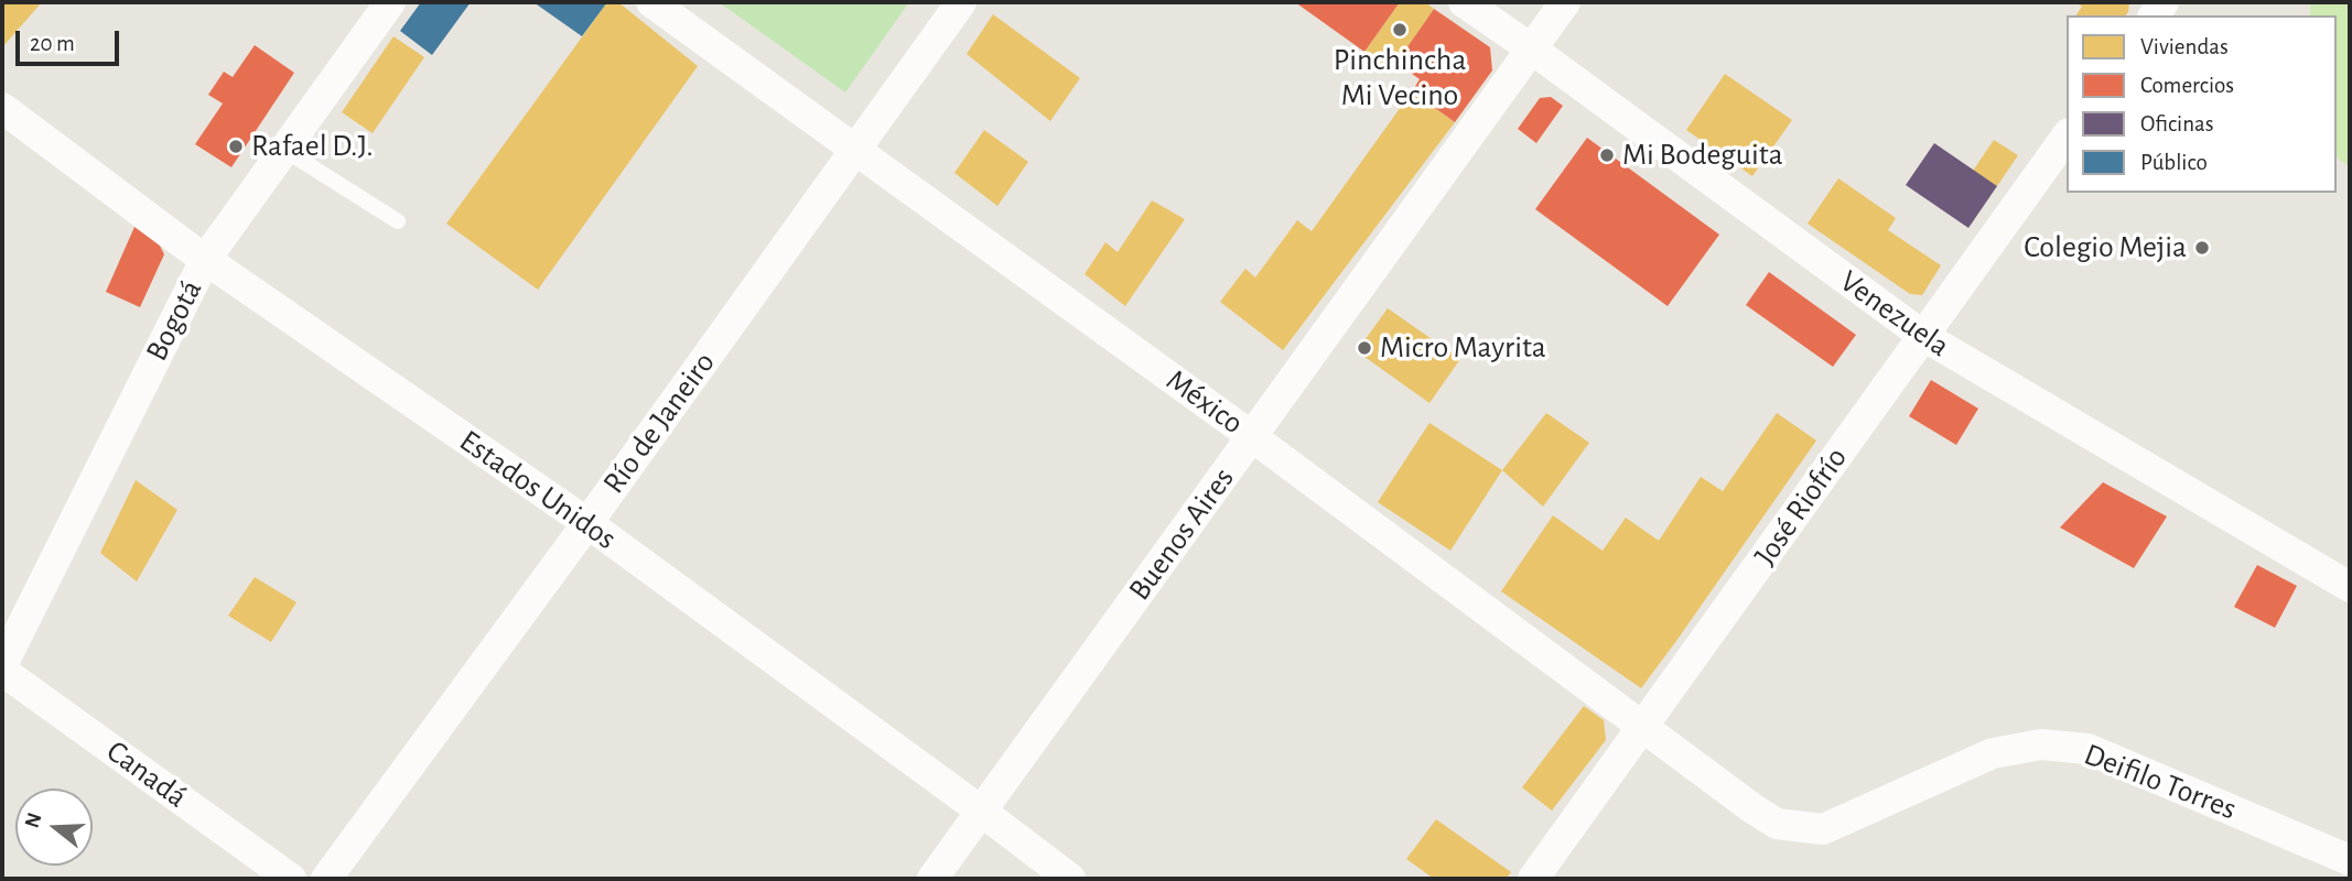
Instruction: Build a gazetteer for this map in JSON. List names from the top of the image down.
{
  "streets": {
    "street": [
      "Venezuela",
      "Bogotá",
      "México",
      "Río de Janeiro",
      "Estados Unidos",
      "José Riofrío",
      "Buenos Aires",
      "Canadá",
      "Deifilo Torres"
    ]
  },
  "crossings": [
    ["Venezuela", "José Riofrío"],
    ["Venezuela", "Buenos Aires"],
    ["Bogotá", "Estados Unidos"],
    ["Bogotá", "Canadá"],
    ["México", "Río de Janeiro"],
    ["México", "José Riofrío"],
    ["México", "Buenos Aires"],
    ["México", "Deifilo Torres"],
    ["Río de Janeiro", "Estados Unidos"],
    ["Estados Unidos", "Buenos Aires"]
  ],
  "places": [
    "Pinchincha Mi Vecino",
    "Rafael D.J.",
    "Mi Bodeguita",
    "Colegio Mejia",
    "Micro Mayrita"
  ],
  "legend": [
    "Viviendas",
    "Comercios",
    "Oficinas",
    "Público"
  ],
  "scale_bar": "20 m",
  "north": "left"
}
